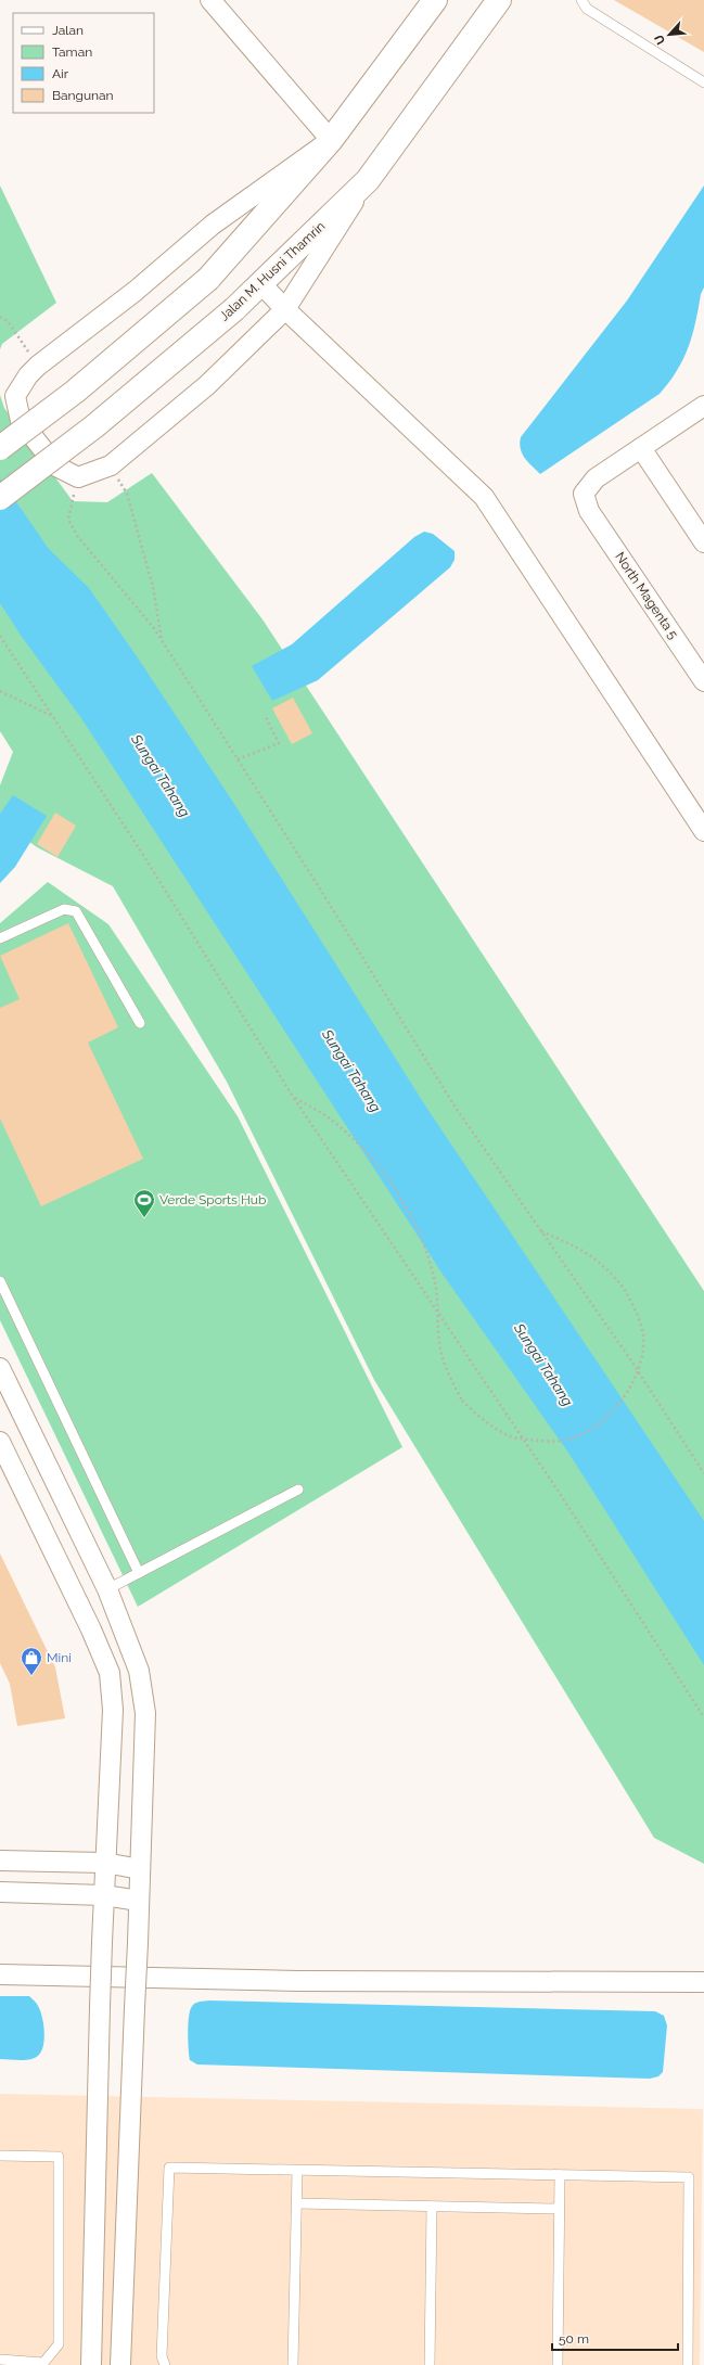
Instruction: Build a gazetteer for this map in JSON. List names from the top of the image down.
{
  "streets": {
    "main road": ["Jalan M. Husni Thamrin"],
    "street": ["North Magenta 5"]
  },
  "water": ["Sungai Tahang"],
  "places": {
    "sports": ["Verde Sports Hub"],
    "shop": ["Mini"]
  },
  "legend": [
    "Jalan",
    "Taman",
    "Air",
    "Bangunan"
  ],
  "scale_bar": "50 m",
  "north": "bottom left"
}
